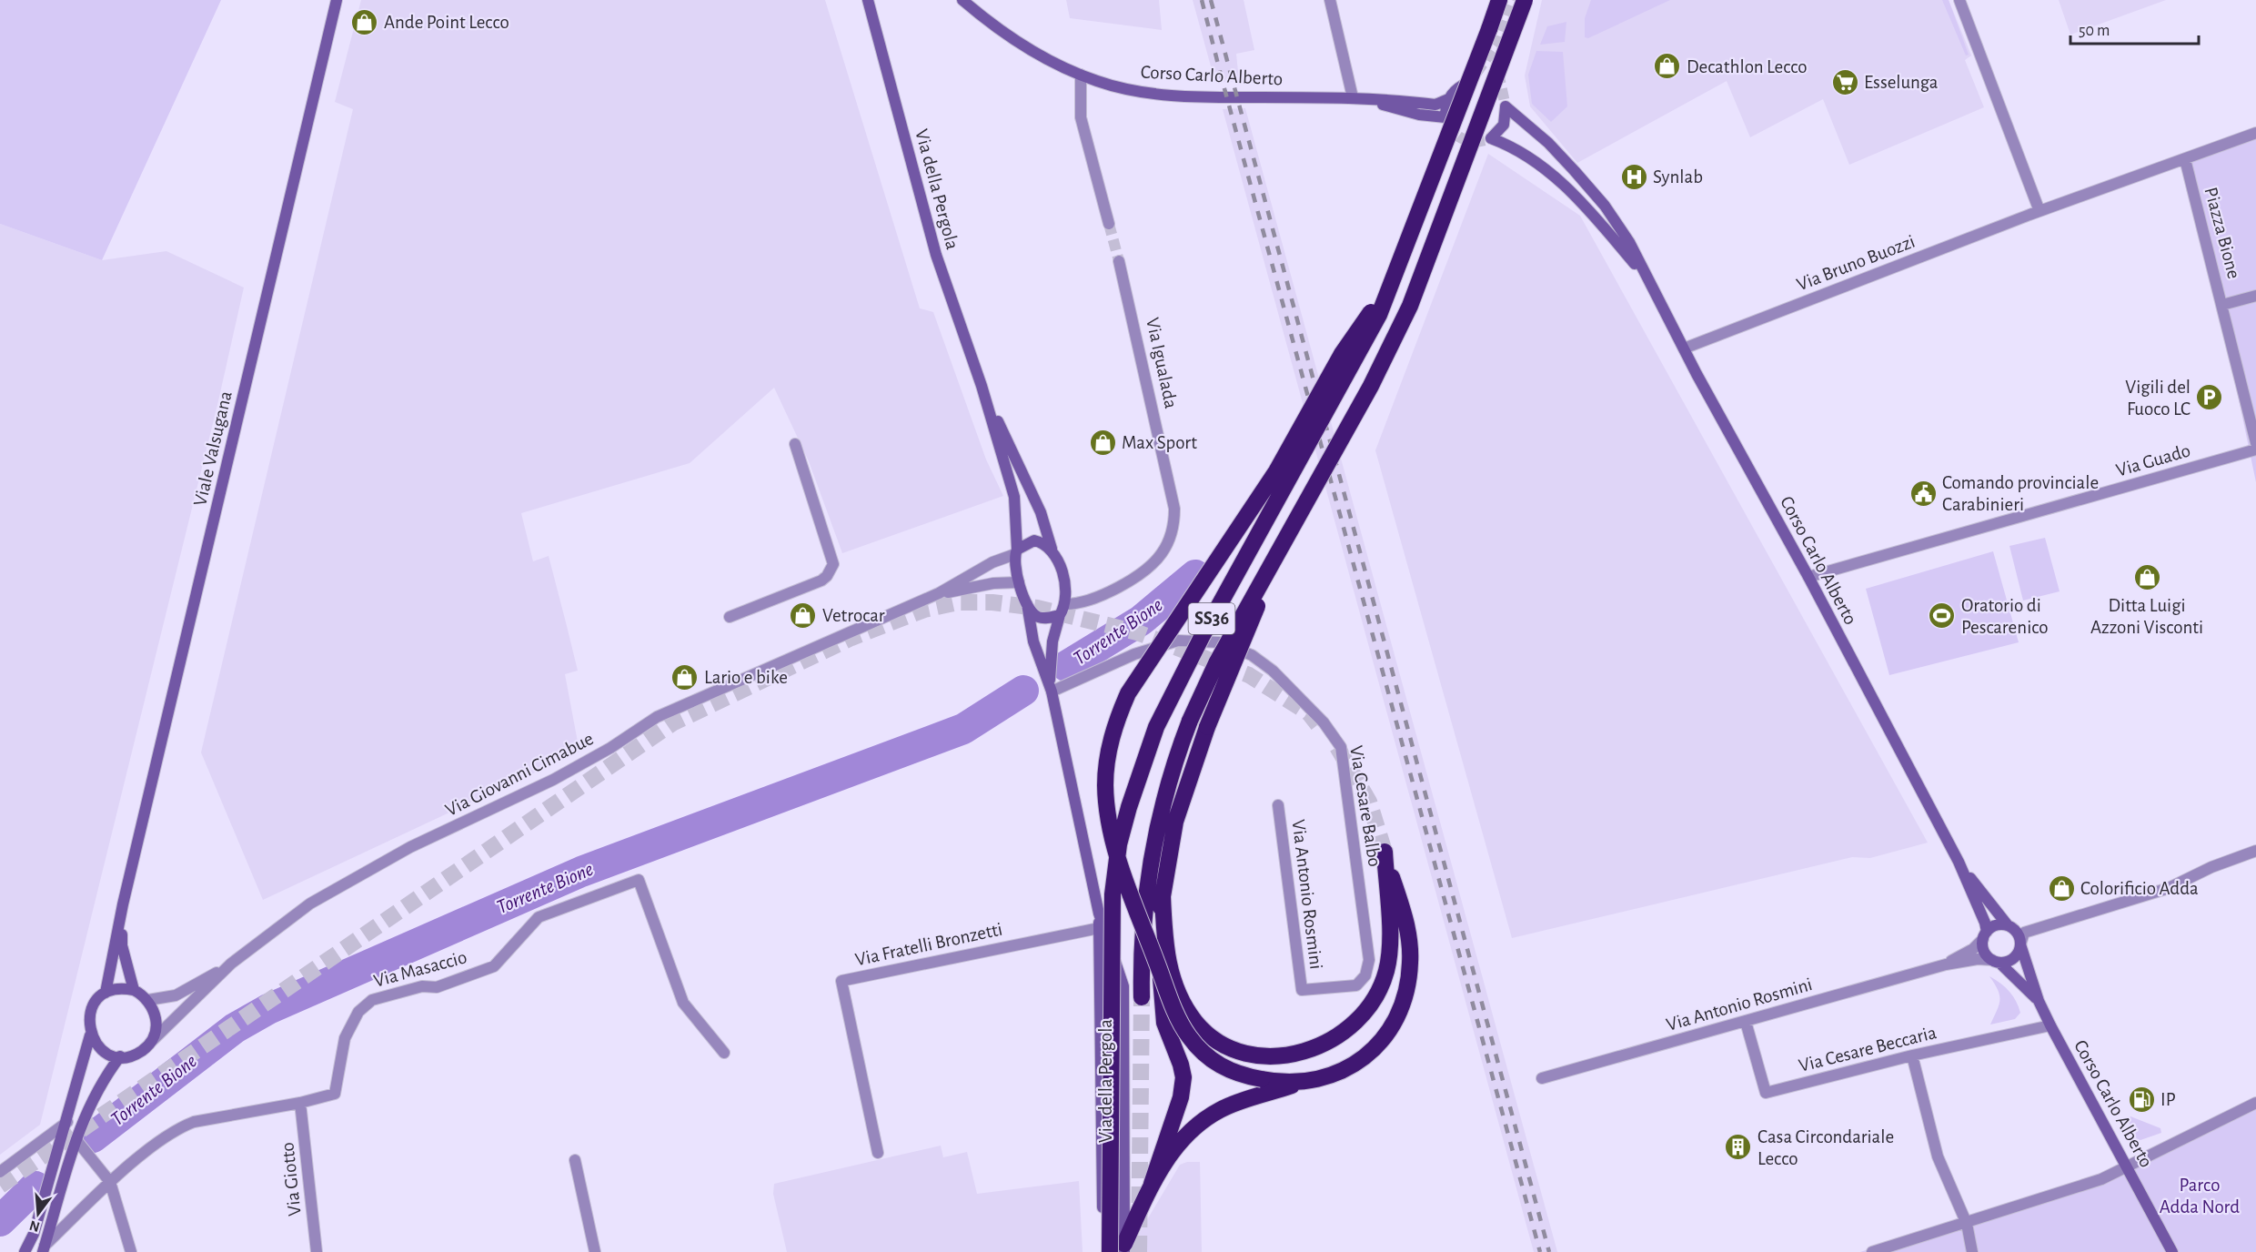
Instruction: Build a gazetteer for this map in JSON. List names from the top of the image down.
{
  "streets": {
    "highway": ["SS36"],
    "main road": ["Corso Carlo Alberto", "Via della Pergola", "Viale Valsugana"],
    "street": [
      "Piazza Bione",
      "Via Bruno Buozzi",
      "Via Igualada",
      "Via Guado",
      "Via Giovanni Cimabue",
      "Via Cesare Balbo",
      "Via Antonio Rosmini",
      "Via Fratelli Bronzetti",
      "Via Masaccio",
      "Via Cesare Beccaria",
      "Via Giotto"
    ]
  },
  "crossings": [
    ["Corso Carlo Alberto", "Via Bruno Buozzi"],
    ["Corso Carlo Alberto", "Via Guado"],
    ["Corso Carlo Alberto", "Via Antonio Rosmini"],
    ["Corso Carlo Alberto", "Via Cesare Beccaria"],
    ["Via della Pergola", "Via Igualada"],
    ["Via della Pergola", "SS36"],
    ["Via della Pergola", "Via Giovanni Cimabue"],
    ["Via della Pergola", "Via Cesare Balbo"],
    ["Via della Pergola", "Via Fratelli Bronzetti"],
    ["Piazza Bione", "Via Bruno Buozzi"],
    ["Viale Valsugana", "Via Giovanni Cimabue"],
    ["Via Cesare Balbo", "Via Antonio Rosmini"],
    ["Via Antonio Rosmini", "Via Cesare Beccaria"],
    ["Via Masaccio", "Via Giotto"]
  ],
  "water": ["Torrente Bione"],
  "parks": ["Parco Adda Nord"],
  "places": {
    "shop": [
      "Ande Point Lecco",
      "Decathlon Lecco",
      "Max Sport",
      "Ditta Luigi Azzoni Visconti",
      "Vetrocar",
      "Lario e bike",
      "Colorificio Adda"
    ],
    "supermarket": ["Esselunga"],
    "hospital": ["Synlab"],
    "parking": ["Vigili del Fuoco LC"],
    "public building": ["Comando provinciale Carabinieri"],
    "sports": ["Oratorio di Pescarenico"],
    "fuel station": ["IP"],
    "building": ["Casa Circondariale Lecco"]
  },
  "scale_bar": "50 m",
  "north": "bottom"
}
